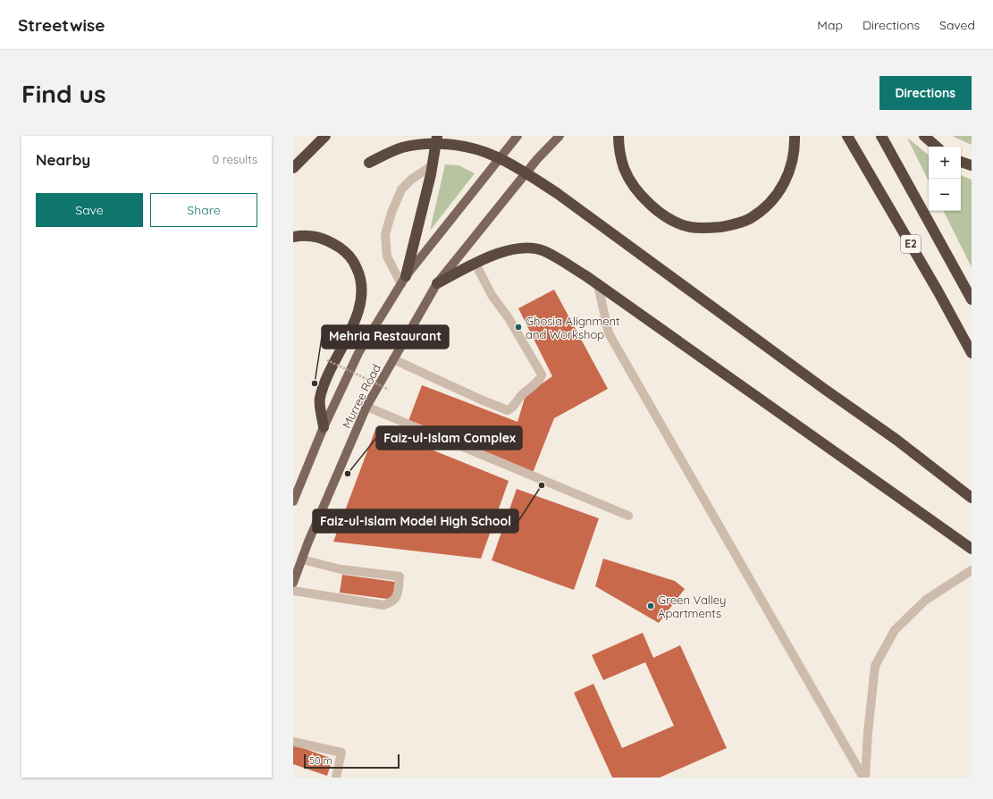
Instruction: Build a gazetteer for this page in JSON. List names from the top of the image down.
{
  "streets": {
    "highway": ["E2"],
    "main road": ["Murree Road"]
  },
  "places": [
    "Ghosia Alignment and Workshop",
    "Mehria Restaurant",
    "Faiz-ul-Islam Complex",
    "Faiz-ul-Islam Model High School",
    "Green Valley Apartments"
  ],
  "scale_bar": "50 m",
  "page": {
    "header": "Streetwise",
    "nav": ["Map", "Directions", "Saved"],
    "buttons": [
      "Directions",
      ["Save", "Share"]
    ],
    "title": "Find us",
    "heading": ["Nearby", "0 results"],
    "map_buttons": ["+", "−"],
    "scale": "50 m"
  }
}
